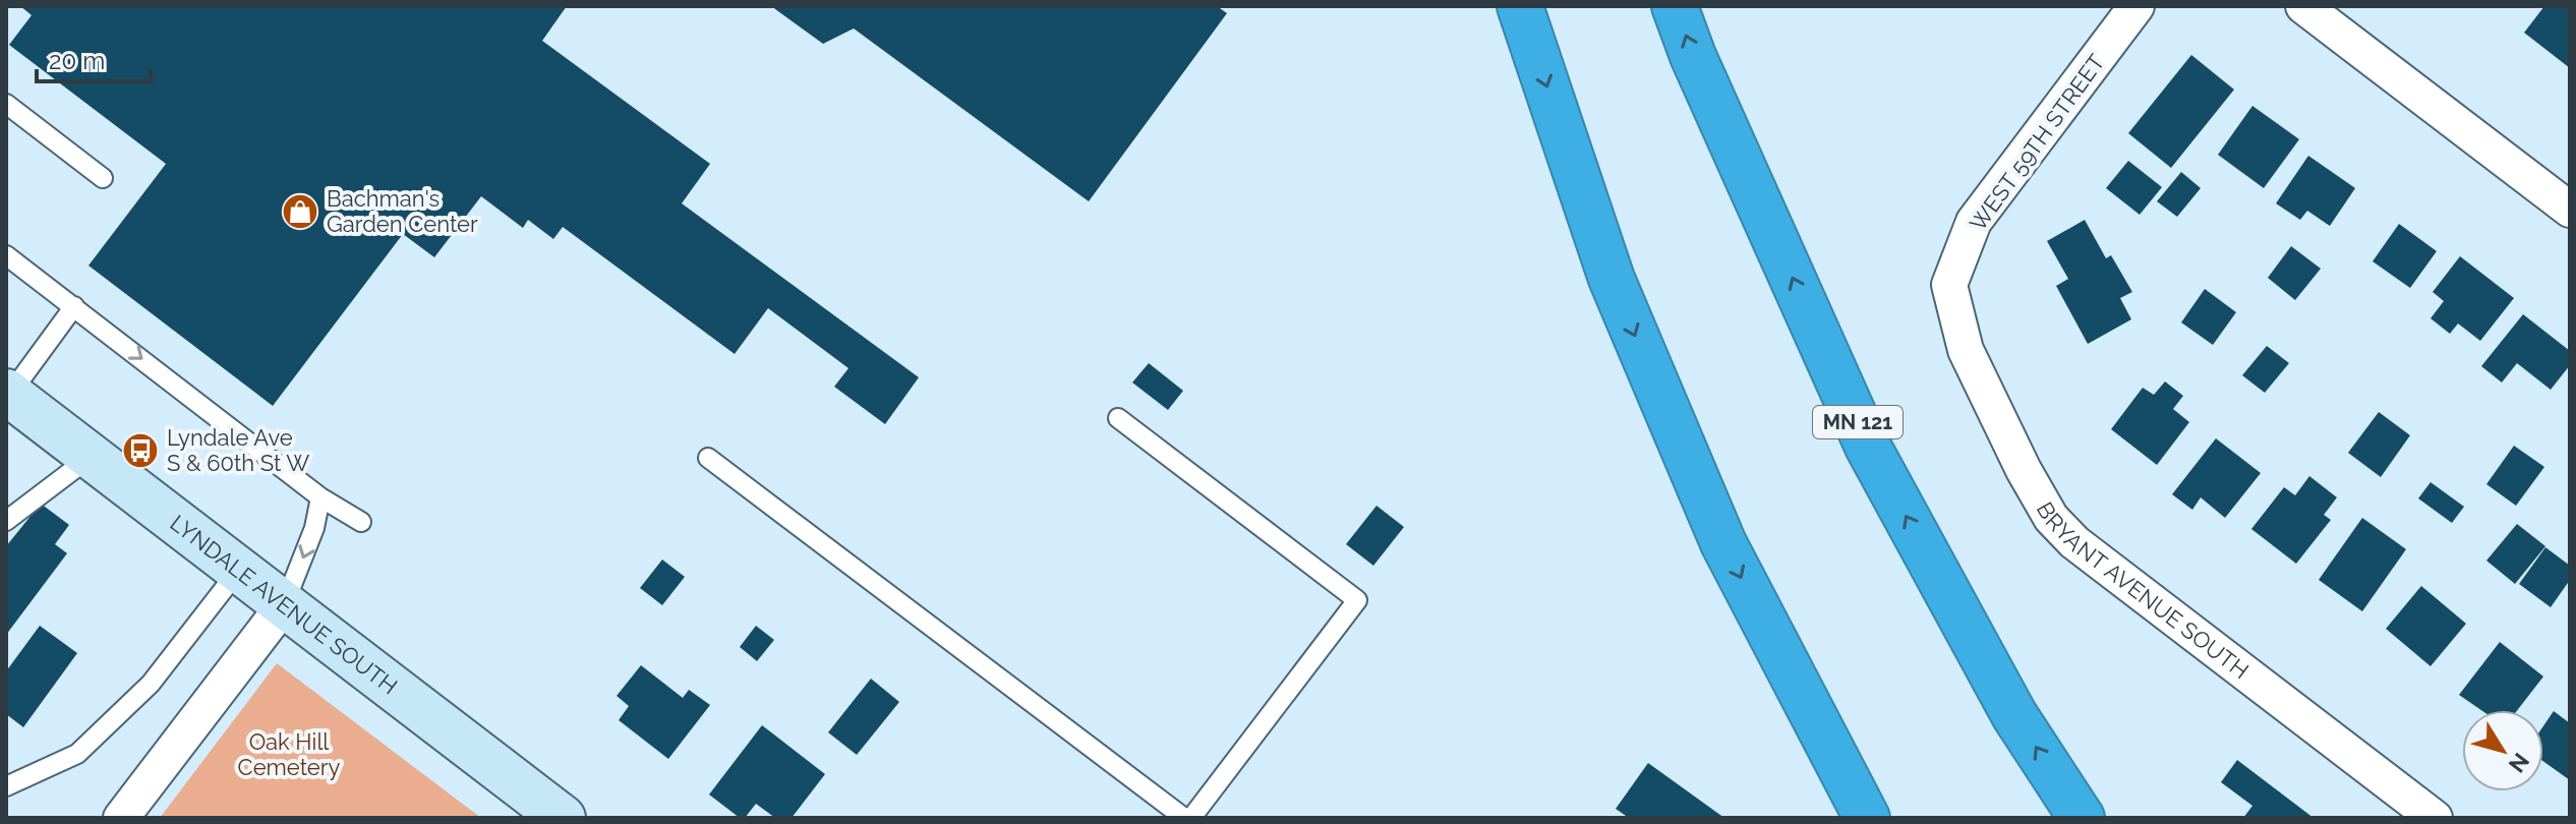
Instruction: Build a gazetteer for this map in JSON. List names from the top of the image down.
{
  "streets": {
    "highway": ["MN 121"],
    "main road": ["LYNDALE AVENUE SOUTH"],
    "street": ["WEST 59TH STREET", "BRYANT AVENUE SOUTH"]
  },
  "crossings": [
    ["WEST 59TH STREET", "BRYANT AVENUE SOUTH"]
  ],
  "parks": ["Oak Hill Cemetery"],
  "places": {
    "shop": ["Bachman's Garden Center"],
    "bus stop": ["Lyndale Ave S & 60th St W"]
  },
  "scale_bar": "20 m",
  "north": "bottom right"
}
